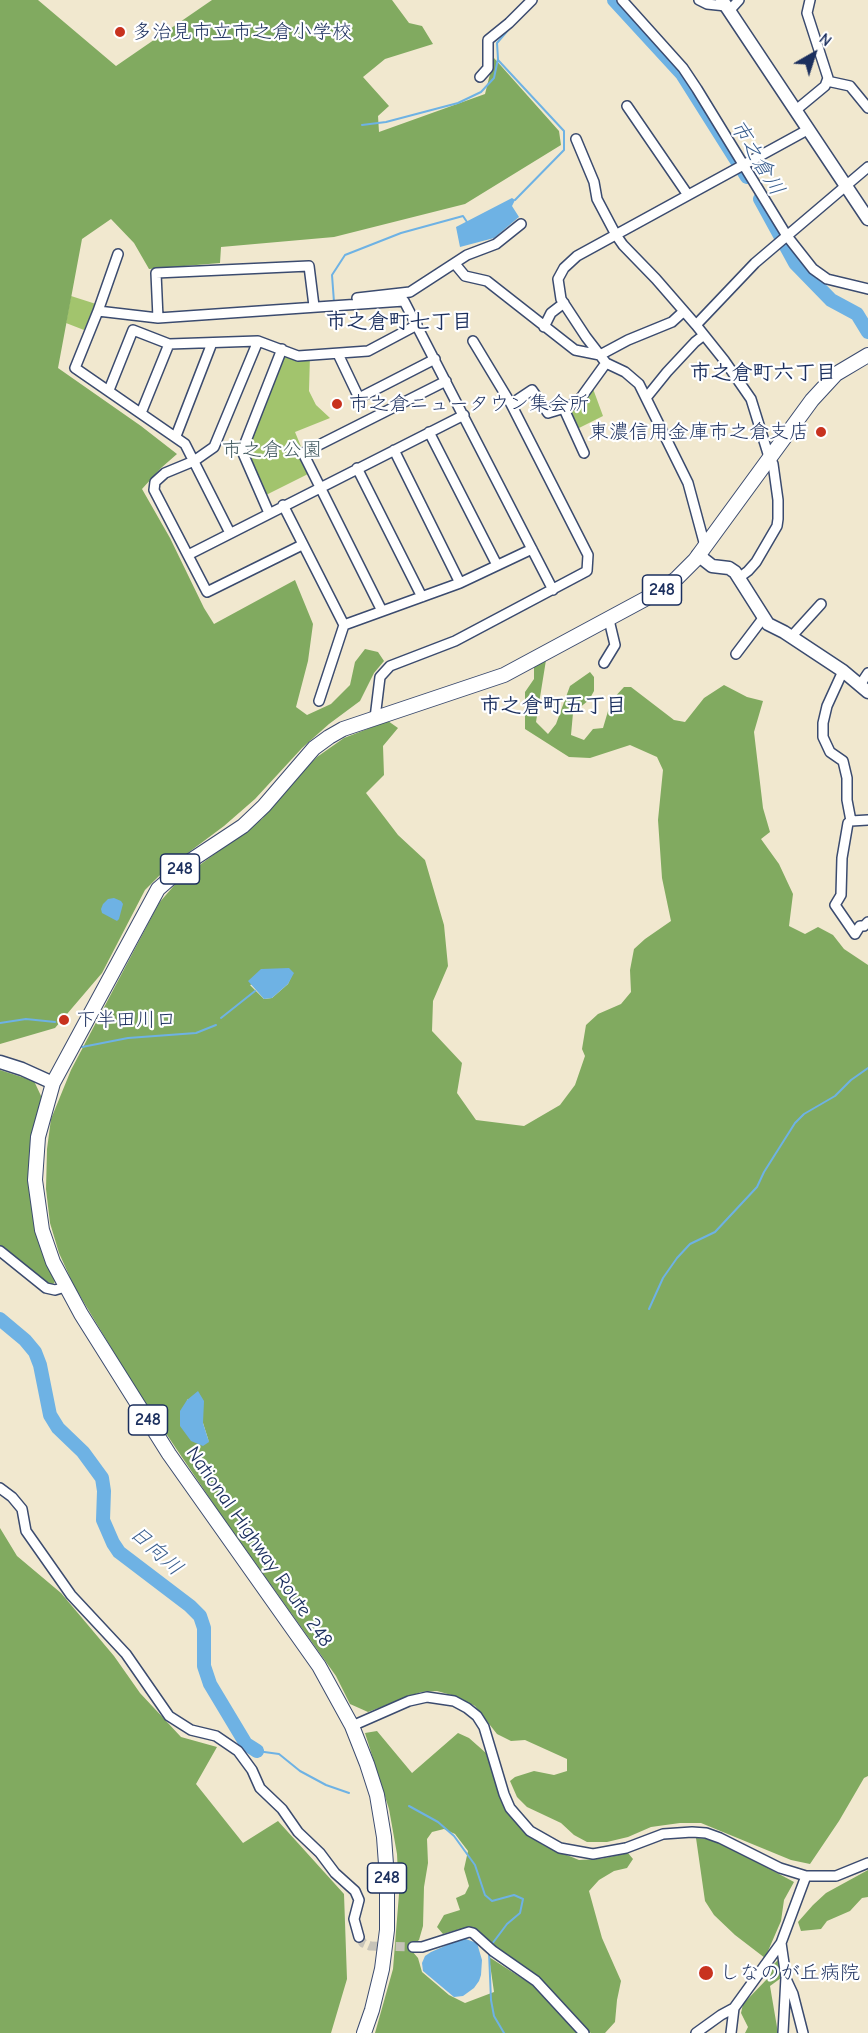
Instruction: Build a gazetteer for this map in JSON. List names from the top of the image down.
{
  "streets": {
    "highway": ["248", "National Highway Route 248"]
  },
  "districts": ["市之倉町七丁目", "市之倉町六丁目", "市之倉町五丁目"],
  "water": ["市之倉川", "日向川"],
  "parks": ["市之倉公園"],
  "places": [
    "多治見市立市之倉小学校",
    "市之倉ニュータウン集会所",
    "東濃信用金庫市之倉支店",
    "下半田川口",
    "しなのが丘病院"
  ],
  "north": "top right"
}
